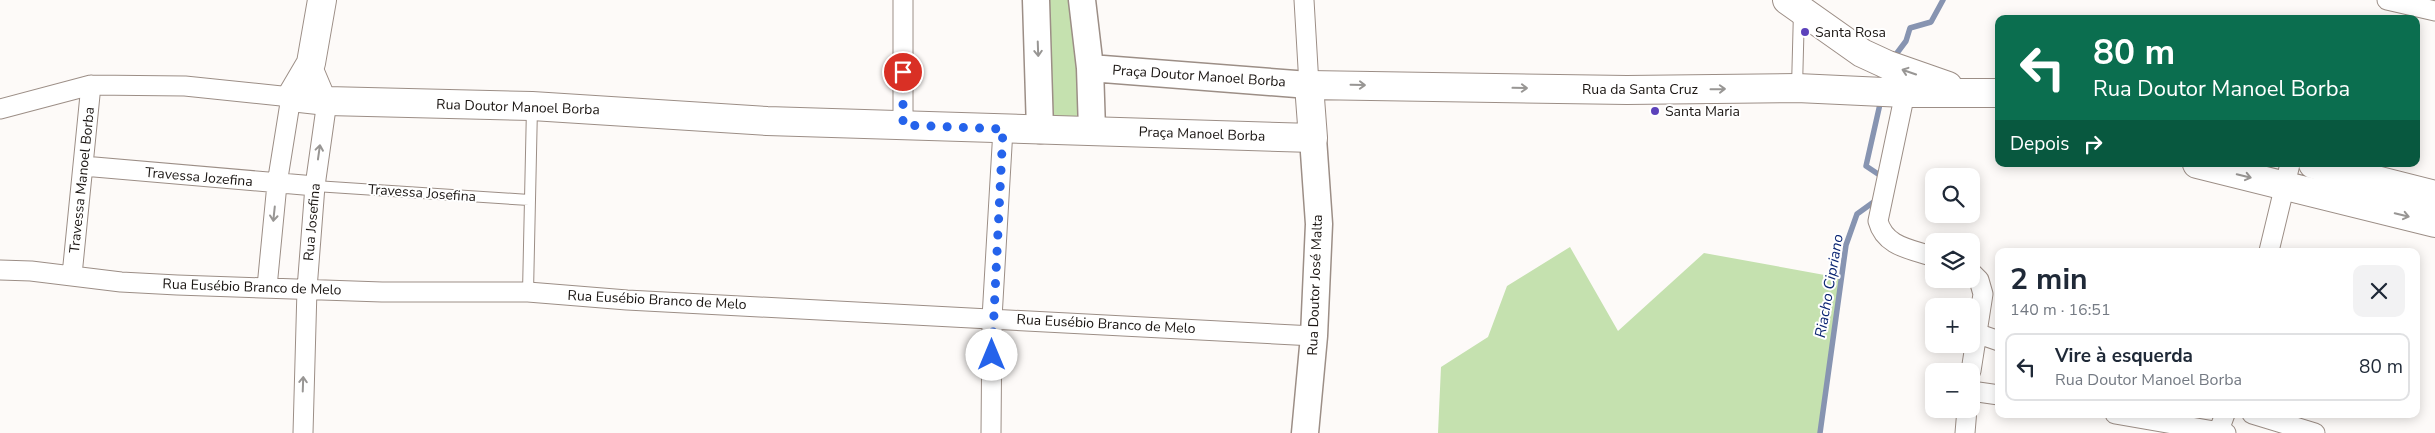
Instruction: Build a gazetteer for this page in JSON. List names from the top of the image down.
{
  "streets": {
    "main road": ["Rua da Santa Cruz", "Rua Doutor Manoel Borba", "Praça Manoel Borba"],
    "street": [
      "Praça Doutor Manoel Borba",
      "Travessa Jozefina",
      "Travessa Manoel Borba",
      "Rua Josefina",
      "Rua Doutor José Malta",
      "Rua Eusébio Branco de Melo"
    ],
    "lane": ["Travessa Josefina"]
  },
  "crossings": [
    ["Praça Doutor Manoel Borba", "Rua da Santa Cruz"],
    ["Rua Doutor Manoel Borba", "Praça Manoel Borba"],
    ["Rua Doutor Manoel Borba", "Travessa Manoel Borba"],
    ["Rua Doutor Manoel Borba", "Rua Josefina"],
    ["Praça Manoel Borba", "Rua Doutor José Malta"],
    ["Travessa Jozefina", "Travessa Manoel Borba"],
    ["Travessa Jozefina", "Travessa Josefina"],
    ["Travessa Jozefina", "Rua Josefina"],
    ["Travessa Manoel Borba", "Rua Eusébio Branco de Melo"],
    ["Travessa Josefina", "Rua Josefina"],
    ["Rua Josefina", "Rua Eusébio Branco de Melo"],
    ["Rua Doutor José Malta", "Rua Eusébio Branco de Melo"]
  ],
  "one_way": ["Rua da Santa Cruz"],
  "water": ["Riacho Cipriano"],
  "places": ["Santa Rosa", "Santa Maria"],
  "page": {
    "turn": ["80 m", "Rua Doutor Manoel Borba"],
    "then": "Depois",
    "map_buttons": ["+", "−"],
    "heading": ["2 min", "140 m · 16:51"],
    "list": [
      {
        "name": "Vire à esquerda",
        "note": "Rua Doutor Manoel Borba",
        "value": "80 m"
      }
    ]
  }
}
